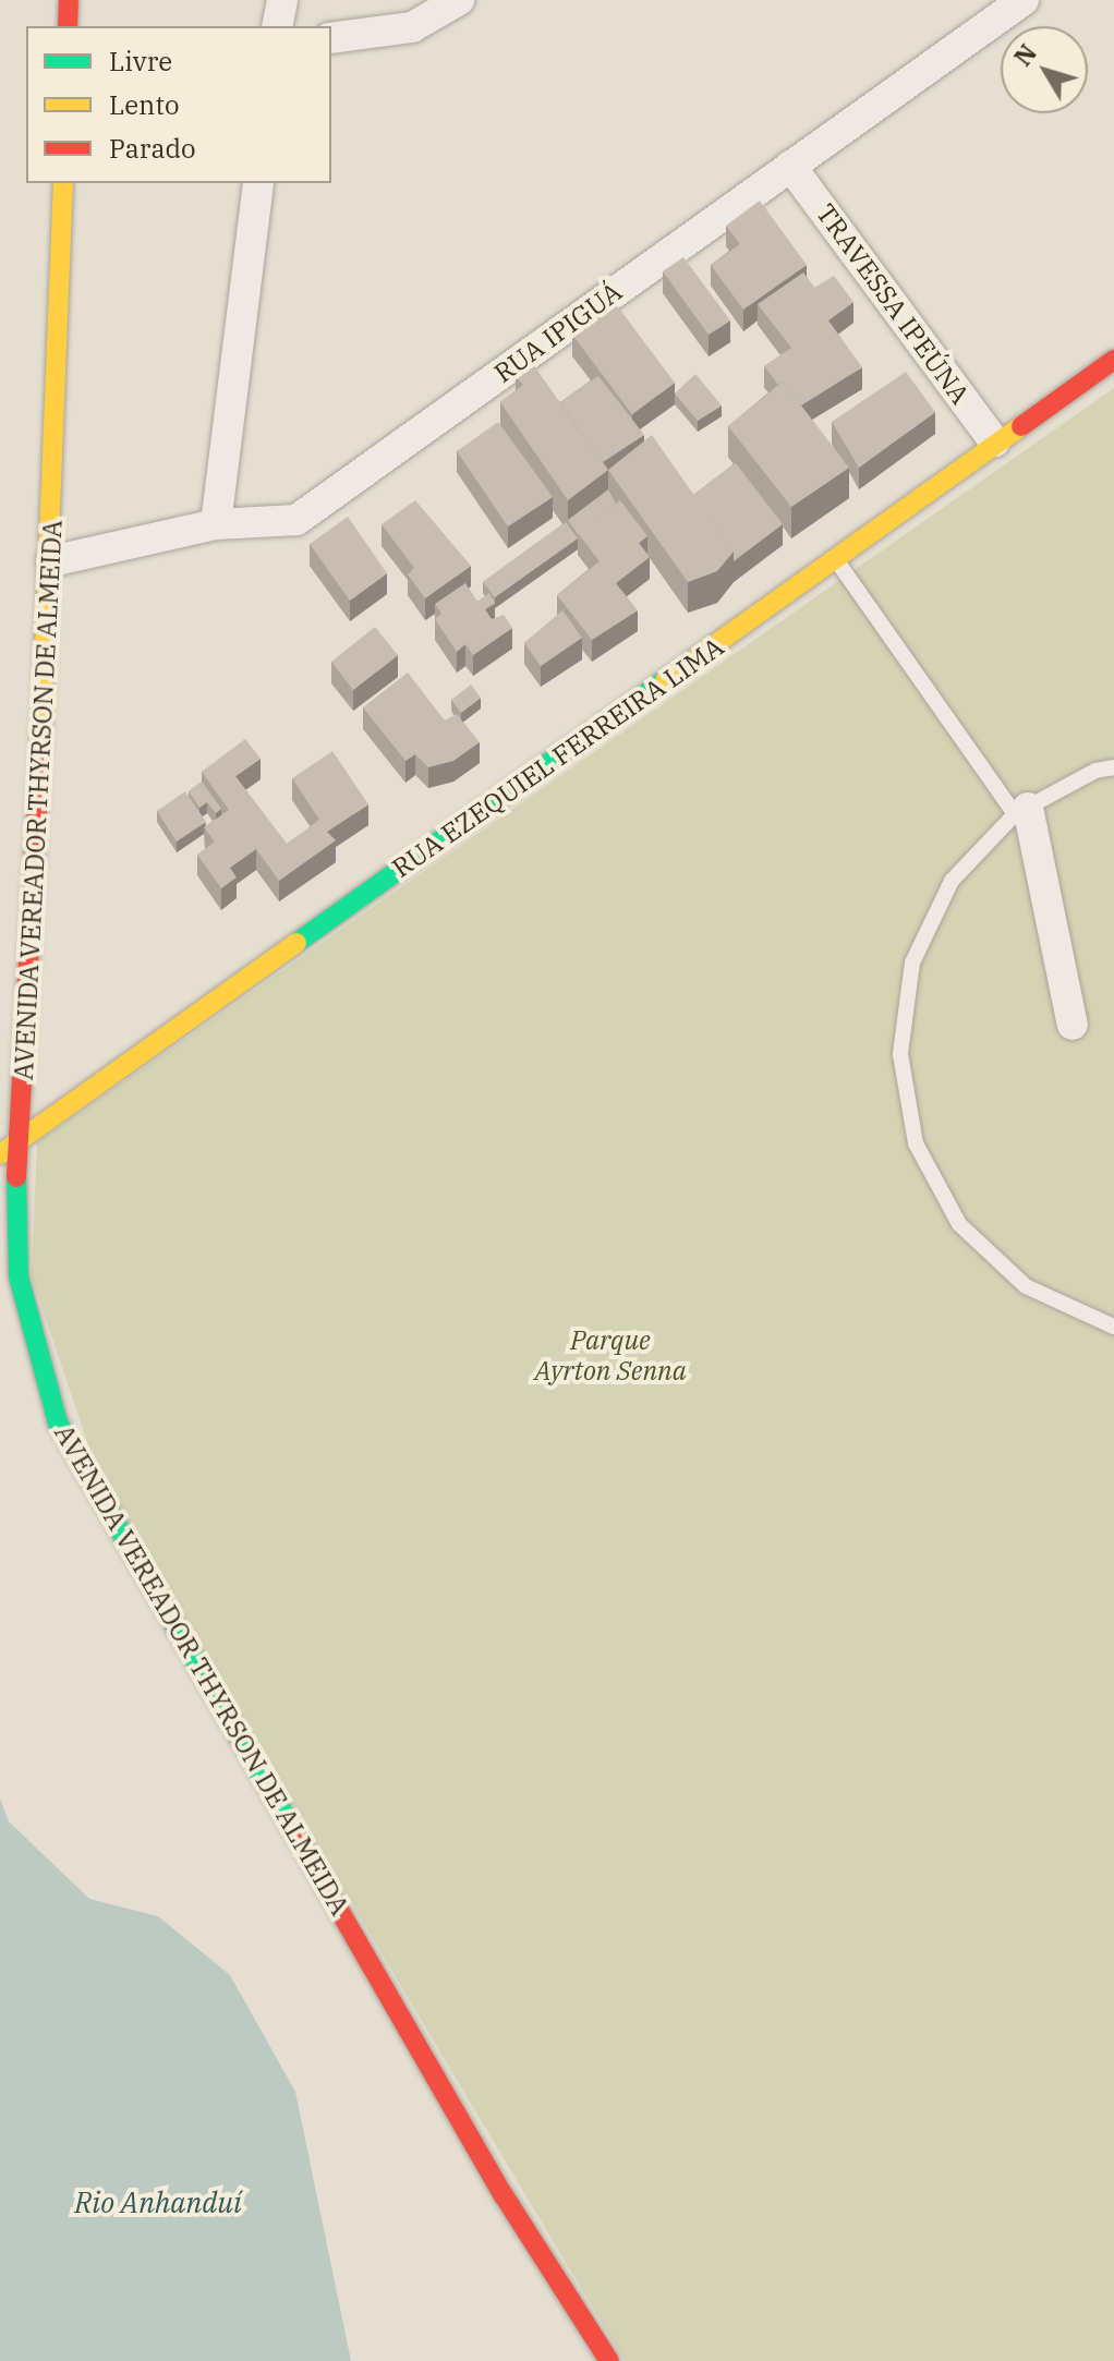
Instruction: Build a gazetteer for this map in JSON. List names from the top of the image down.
{
  "streets": {
    "main road": ["RUA EZEQUIEL FERREIRA LIMA", "AVENIDA VEREADOR THYRSON DE ALMEIDA"],
    "street": ["TRAVESSA IPEÚNA", "RUA IPIGUÁ"]
  },
  "crossings": [
    ["TRAVESSA IPEÚNA", "RUA IPIGUÁ"],
    ["TRAVESSA IPEÚNA", "RUA EZEQUIEL FERREIRA LIMA"],
    ["RUA IPIGUÁ", "AVENIDA VEREADOR THYRSON DE ALMEIDA"],
    ["RUA EZEQUIEL FERREIRA LIMA", "AVENIDA VEREADOR THYRSON DE ALMEIDA"]
  ],
  "water": ["Rio Anhanduí"],
  "parks": ["Parque Ayrton Senna"],
  "legend": ["Livre", "Lento", "Parado"],
  "north": "top left"
}
